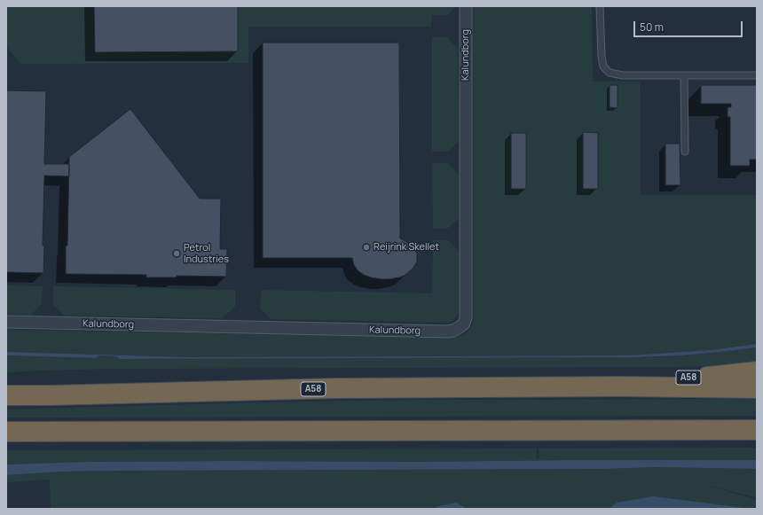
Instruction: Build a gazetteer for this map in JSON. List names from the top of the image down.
{
  "streets": {
    "highway": ["A58"],
    "street": ["Kalundborg"]
  },
  "places": ["Reijrink Skellet", "Petrol Industries"],
  "scale_bar": "50 m"
}
